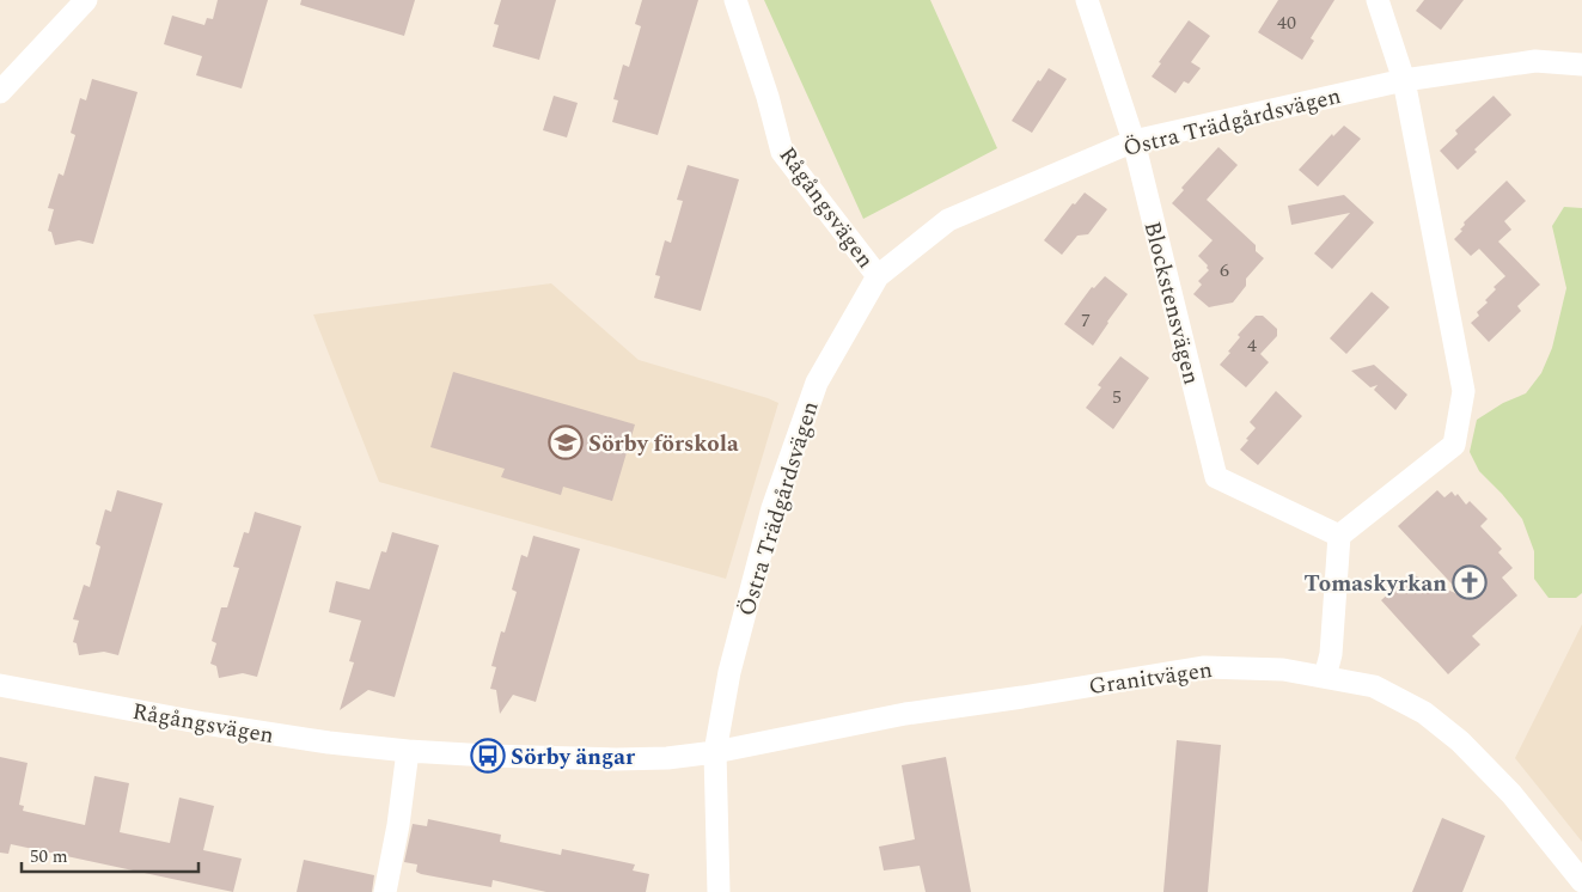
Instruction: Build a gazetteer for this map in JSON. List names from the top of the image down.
{
  "streets": {
    "street": [
      "Östra Trädgårdsvägen",
      "Rågångsvägen",
      "Blockstensvägen",
      "Granitvägen"
    ]
  },
  "crossings": [
    ["Östra Trädgårdsvägen", "Rågångsvägen"],
    ["Östra Trädgårdsvägen", "Blockstensvägen"],
    ["Östra Trädgårdsvägen", "Granitvägen"],
    ["Rågångsvägen", "Granitvägen"]
  ],
  "places": {
    "school or university": ["Sörby förskola"],
    "church": ["Tomaskyrkan"],
    "bus stop": ["Sörby ängar"]
  },
  "house_numbers": [
    "40",
    "6",
    "7",
    "4",
    "5"
  ],
  "scale_bar": "50 m"
}
